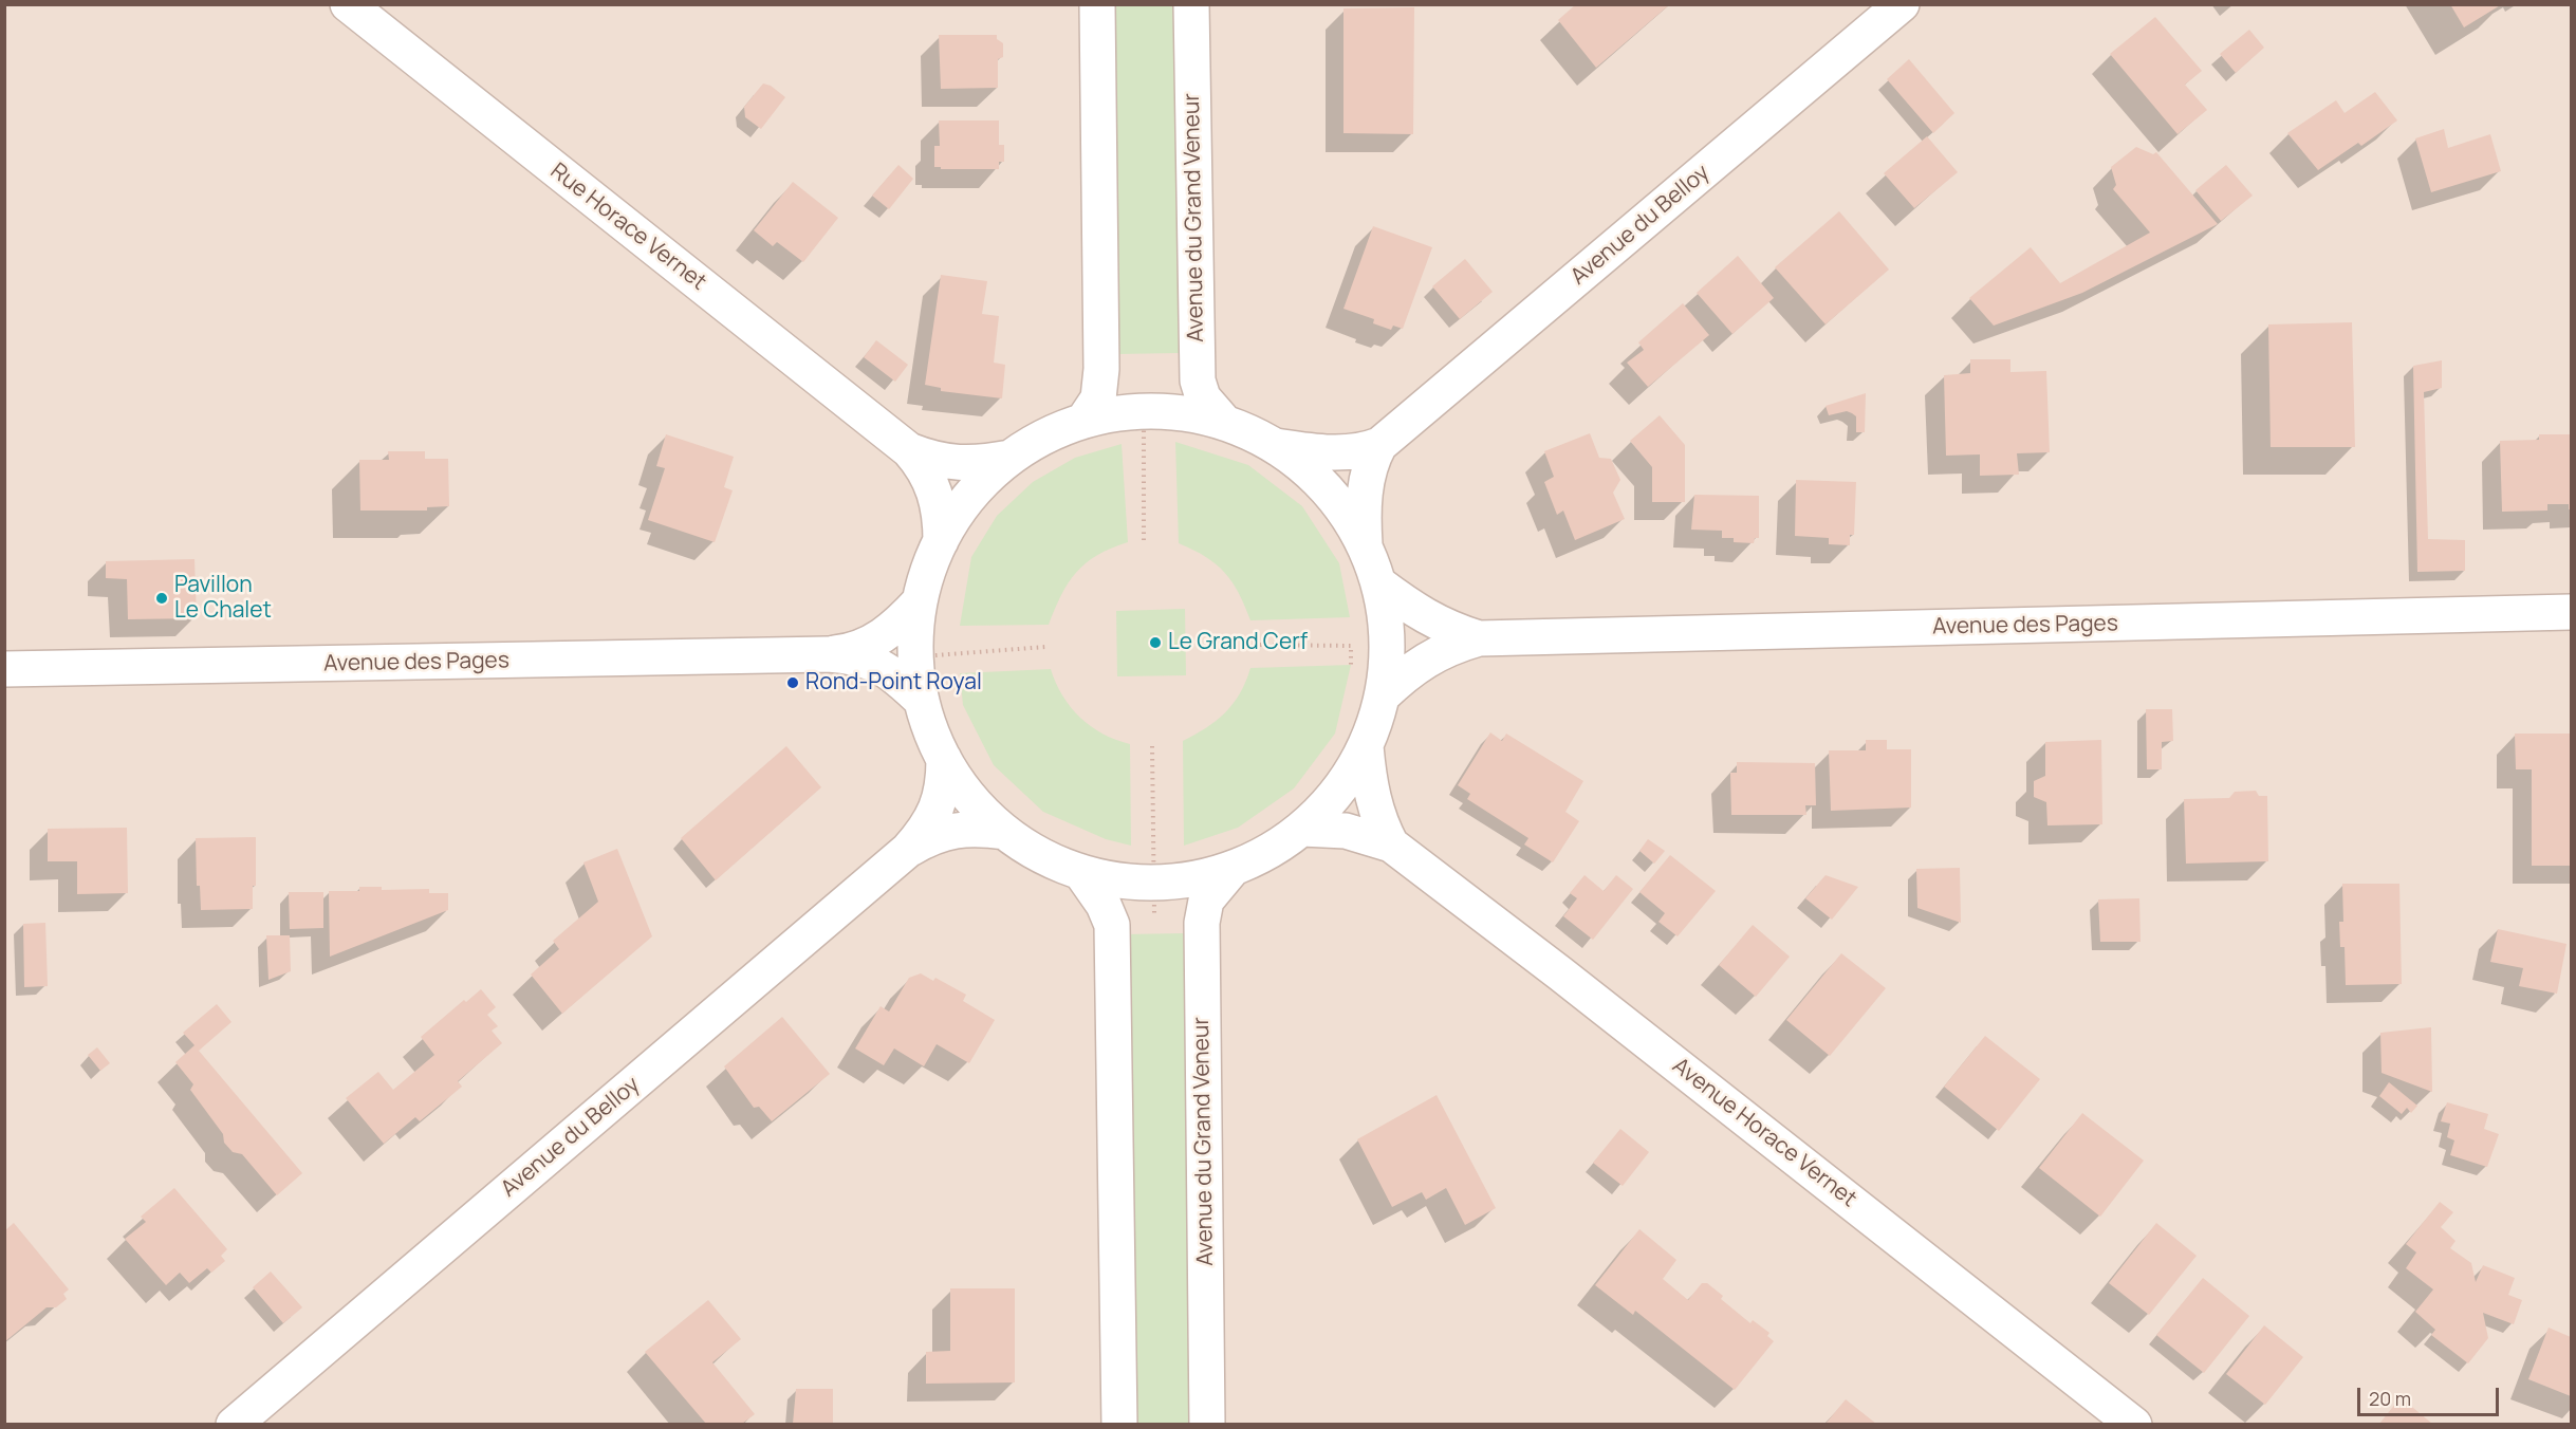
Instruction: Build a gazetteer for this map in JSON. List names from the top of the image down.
{
  "streets": {
    "street": [
      "Avenue du Grand Veneur",
      "Avenue du Belloy",
      "Rue Horace Vernet",
      "Avenue des Pages",
      "Avenue Horace Vernet"
    ]
  },
  "places": ["Pavillon Le Chalet", "Le Grand Cerf", "Rond-Point Royal"],
  "scale_bar": "20 m"
}
